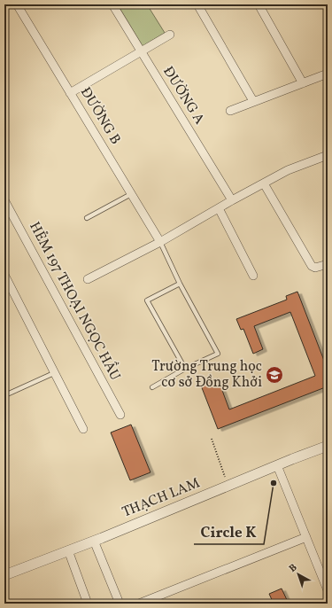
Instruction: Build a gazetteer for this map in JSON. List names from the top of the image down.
{
  "streets": {
    "street": [
      "ĐƯỜNG A",
      "ĐƯỜNG B",
      "HẺM 197 THOẠI NGỌC HẦU",
      "THẠCH LAM"
    ]
  },
  "places": {
    "school or university": ["Trường Trung học cơ sở Đồng Khởi"],
    "other": ["Circle K"]
  },
  "north": "top left"
}
